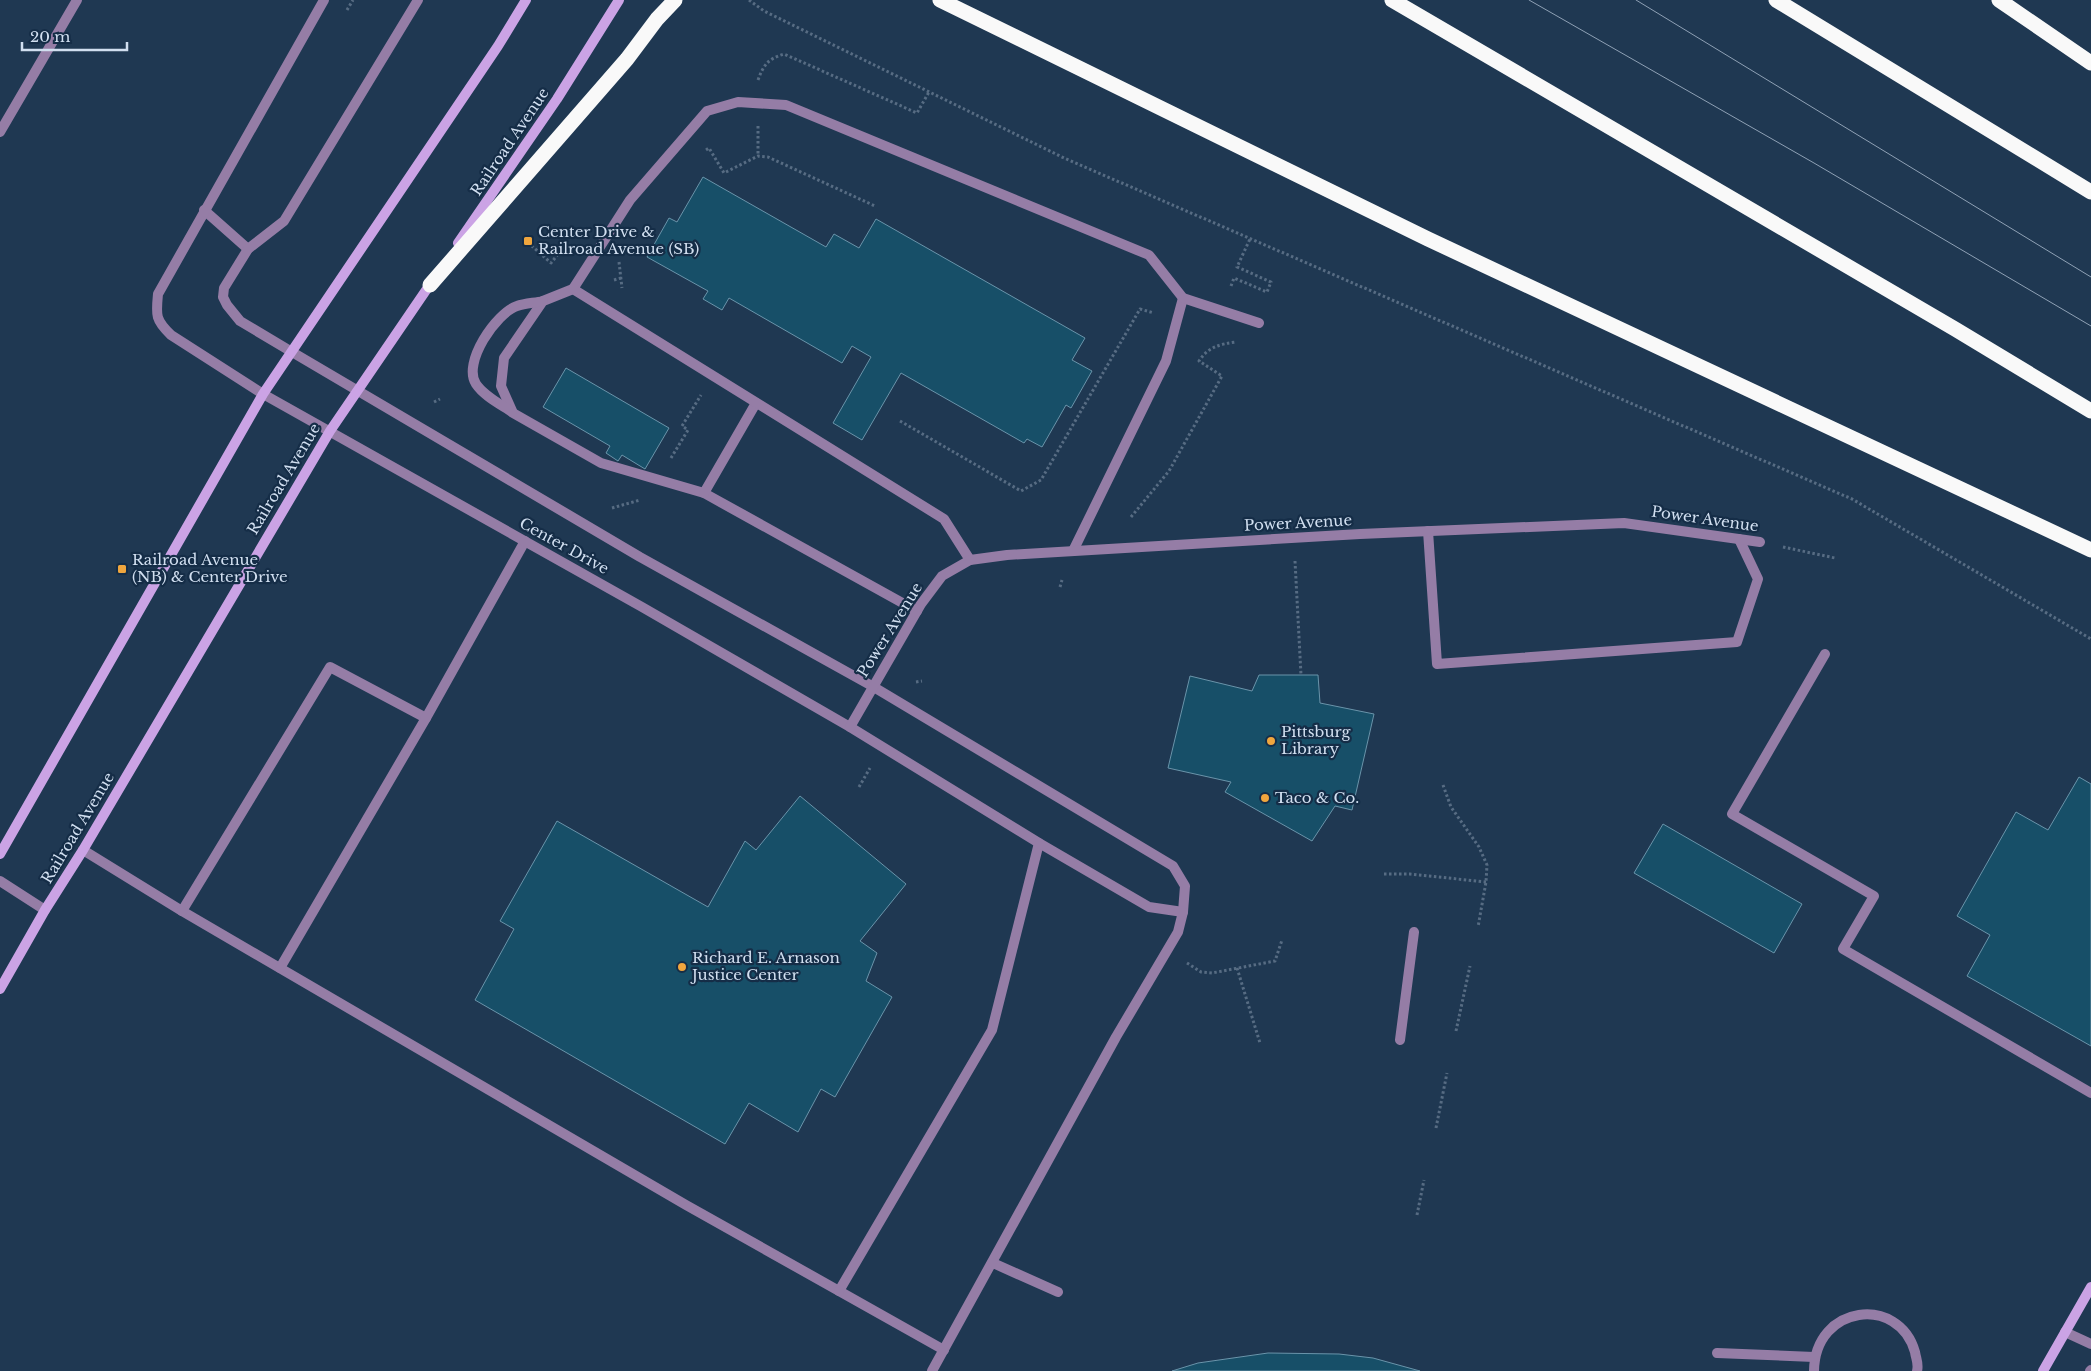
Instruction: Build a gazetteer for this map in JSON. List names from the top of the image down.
{
  "streets": {
    "main road": ["Railroad Avenue"],
    "street": ["Power Avenue", "Center Drive"]
  },
  "crossings": [
    ["Railroad Avenue", "Center Drive"],
    ["Power Avenue", "Center Drive"]
  ],
  "places": {
    "transit": ["Center Drive & Railroad Avenue (SB)", "Railroad Avenue (NB) & Center Drive"],
    "other": ["Pittsburg Library", "Taco & Co.", "Richard E. Arnason Justice Center"]
  },
  "scale_bar": "20 m"
}
